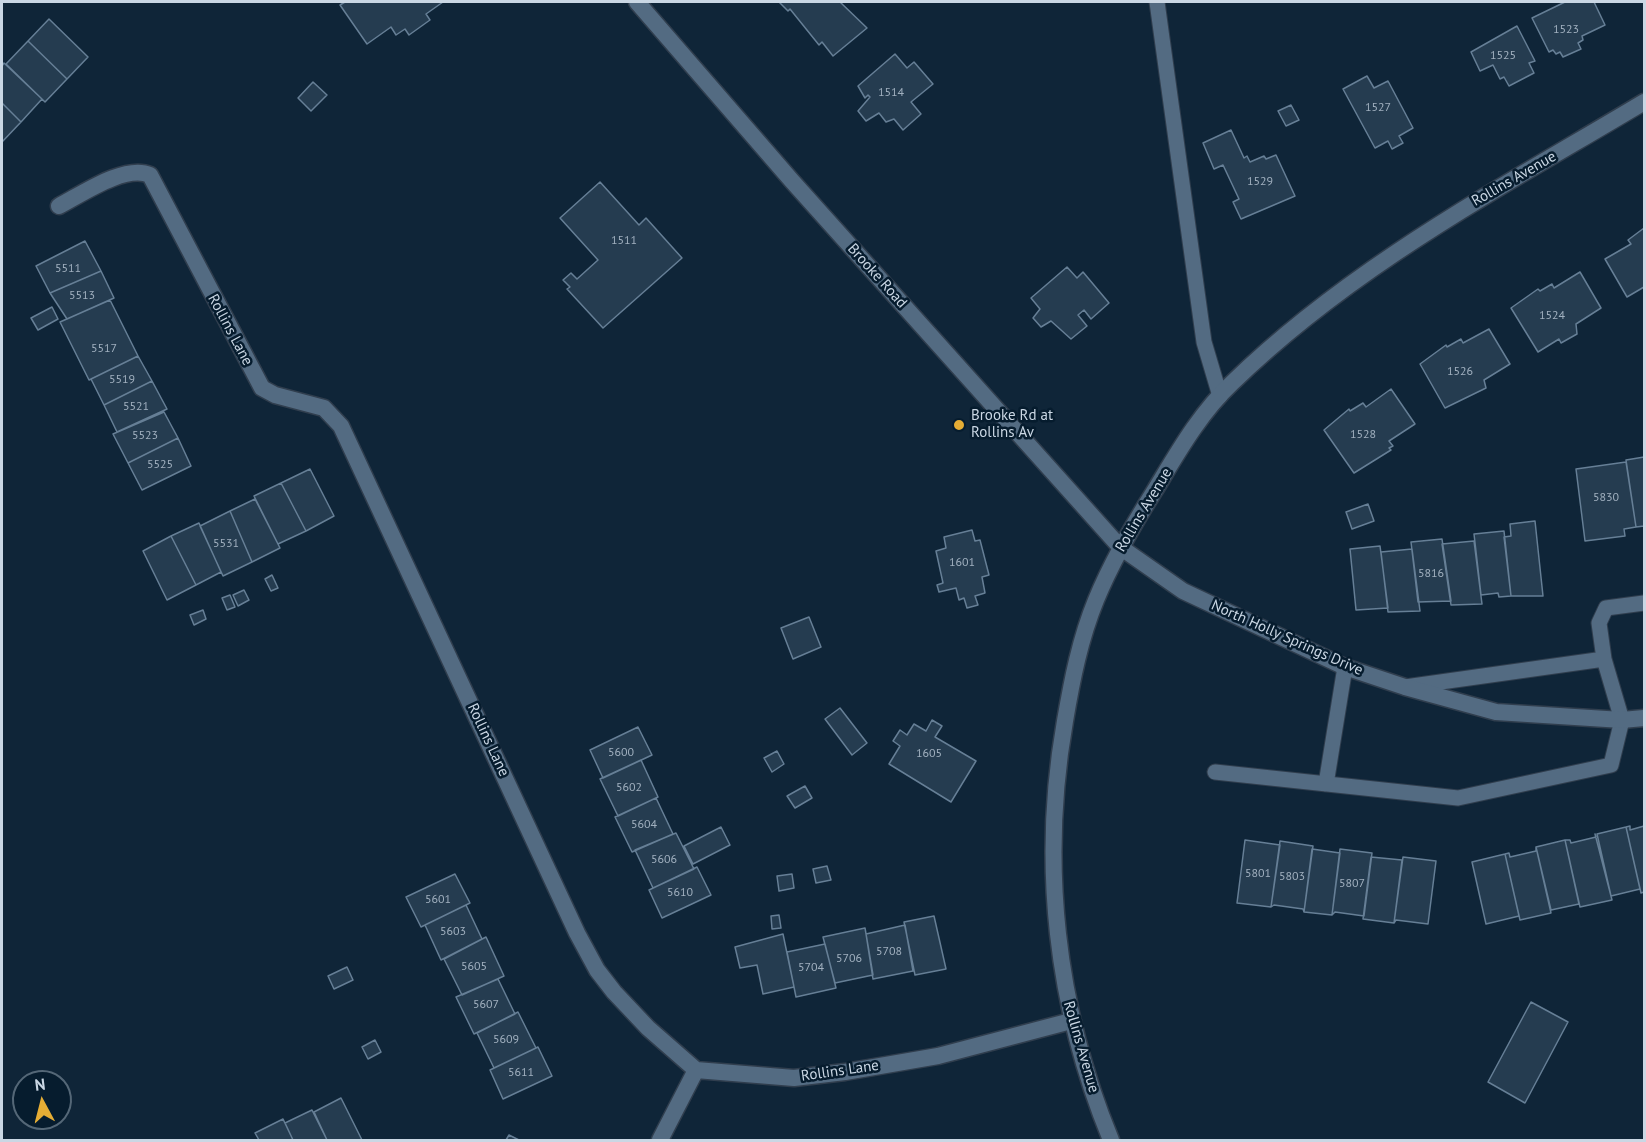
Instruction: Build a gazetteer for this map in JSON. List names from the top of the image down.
{
  "streets": {
    "street": [
      "Rollins Avenue",
      "Brooke Road",
      "Rollins Lane",
      "North Holly Springs Drive"
    ]
  },
  "crossings": [
    ["Rollins Avenue", "Brooke Road"],
    ["Rollins Avenue", "Rollins Lane"],
    ["Rollins Avenue", "North Holly Springs Drive"],
    ["Brooke Road", "North Holly Springs Drive"]
  ],
  "places": ["Brooke Rd at Rollins Av"],
  "house_numbers": [
    "1523",
    "1525",
    "1514",
    "1527",
    "1529",
    "1511",
    "5511",
    "5513",
    "1524",
    "5517",
    "1526",
    "5519",
    "5521",
    "1528",
    "5523",
    "5525",
    "5830",
    "5531",
    "1601",
    "5816",
    "5600",
    "1605",
    "5602",
    "5604",
    "5606",
    "5801",
    "5803",
    "5807",
    "5610",
    "5601",
    "5603",
    "5708",
    "5706",
    "5605",
    "5704",
    "5607",
    "5609",
    "5611"
  ],
  "north": "top"
}
